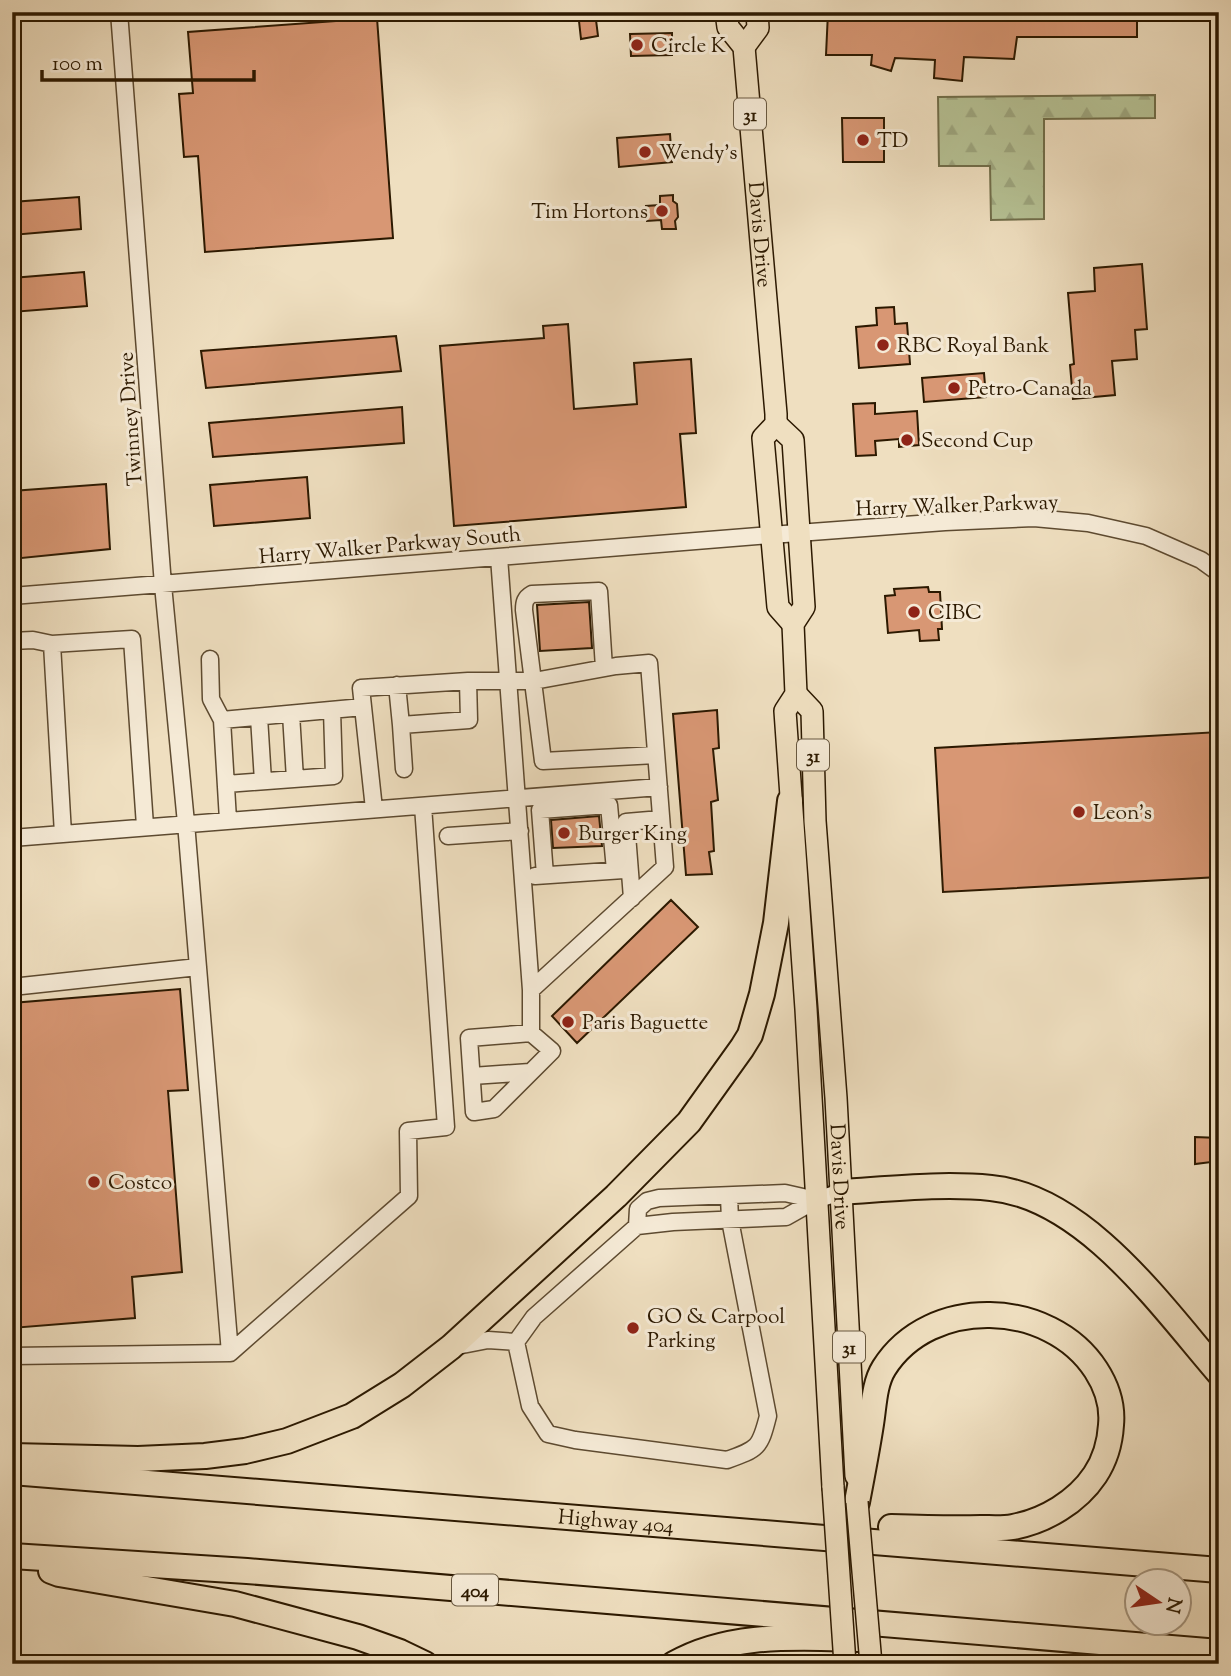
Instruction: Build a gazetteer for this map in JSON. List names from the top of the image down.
{
  "streets": {
    "highway": ["Highway 404", "404"],
    "main road": ["31", "Davis Drive"],
    "street": ["Twinney Drive", "Harry Walker Parkway", "Harry Walker Parkway South"]
  },
  "crossings": [
    ["Davis Drive", "Harry Walker Parkway"],
    ["Davis Drive", "Harry Walker Parkway South"],
    ["Twinney Drive", "Harry Walker Parkway South"],
    ["Harry Walker Parkway", "Harry Walker Parkway South"]
  ],
  "places": [
    "Circle K",
    "TD",
    "Wendy's",
    "Tim Hortons",
    "RBC Royal Bank",
    "Petro-Canada",
    "Second Cup",
    "CIBC",
    "Leon's",
    "Burger King",
    "Paris Baguette",
    "Costco",
    "GO & Carpool Parking"
  ],
  "scale_bar": "100 m",
  "north": "right"
}
